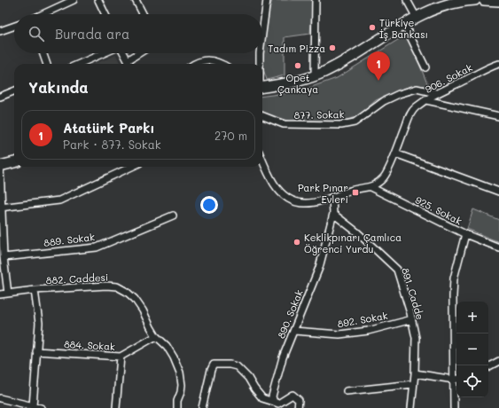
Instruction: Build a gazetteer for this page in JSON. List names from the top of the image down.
{
  "streets": {
    "street": [
      "906. Sokak",
      "877. Sokak",
      "925. Sokak",
      "889. Sokak",
      "882. Caddesi",
      "891. Cadde",
      "890. Sokak",
      "892. Sokak",
      "884. Sokak"
    ]
  },
  "crossings": [
    ["906. Sokak", "877. Sokak"],
    ["906. Sokak", "925. Sokak"],
    ["882. Caddesi", "884. Sokak"],
    ["891. Cadde", "890. Sokak"],
    ["891. Cadde", "892. Sokak"],
    ["890. Sokak", "892. Sokak"]
  ],
  "places": {
    "other": [
      "Türkiye İş Bankası",
      "Tadım Pizza",
      "Opet Çankaya",
      "Keklikpınarı Çamlıca Öğrenci Yurdu"
    ],
    "transit": ["Park Pınar Evleri"]
  },
  "page": {
    "search": "Burada ara",
    "pins": "1",
    "heading": "Yakında",
    "list": [
      {
        "mark": "1",
        "name": "Atatürk Parkı",
        "note": "Park · 877. Sokak",
        "value": "270 m"
      }
    ],
    "map_buttons": ["+", "−"]
  }
}
